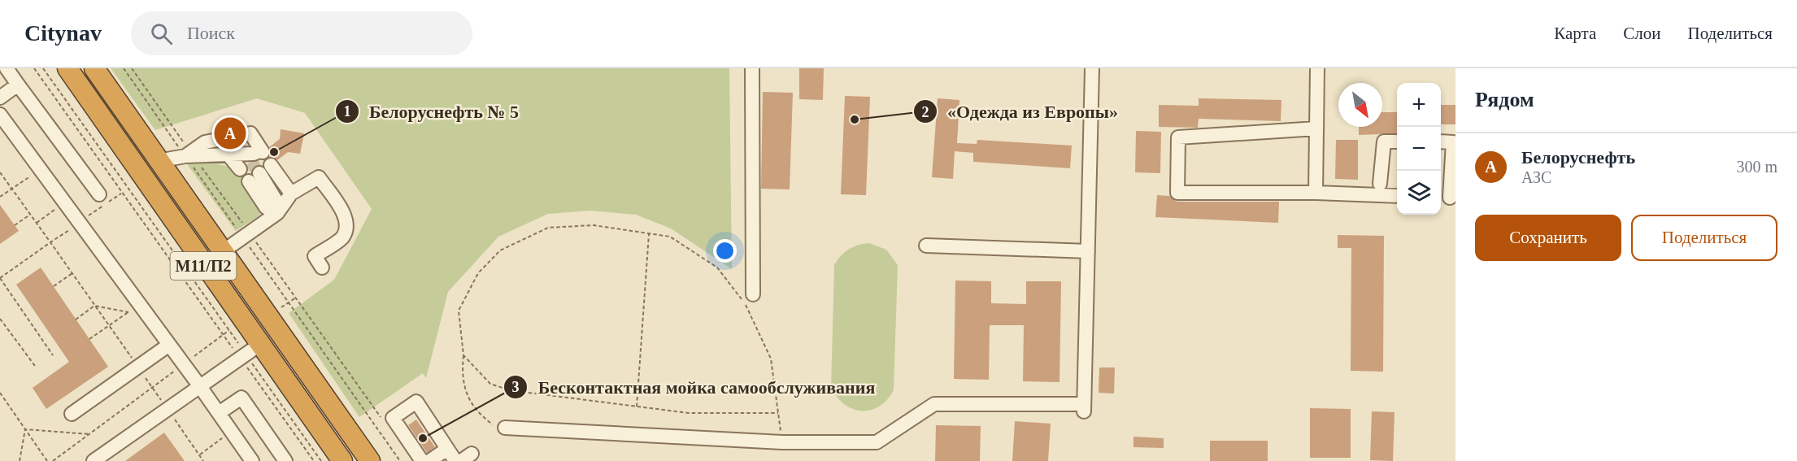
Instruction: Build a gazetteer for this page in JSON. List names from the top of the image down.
{
  "streets": {
    "highway": ["М11/П2"]
  },
  "places": ["«Одежда из Европы»", "Белоруснефть № 5", "Бесконтактная мойка самообслуживания"],
  "north": "bottom right",
  "page": {
    "header": "Citynav",
    "search": "Поиск",
    "nav": ["Карта", "Слои", "Поделиться"],
    "heading": "Рядом",
    "map_buttons": ["+", "−"],
    "pins": "A",
    "list": [
      {
        "mark": "A",
        "name": "Белоруснефть",
        "note": "АЗС",
        "value": "300 m"
      }
    ],
    "buttons": ["Сохранить", "Поделиться"]
  }
}
